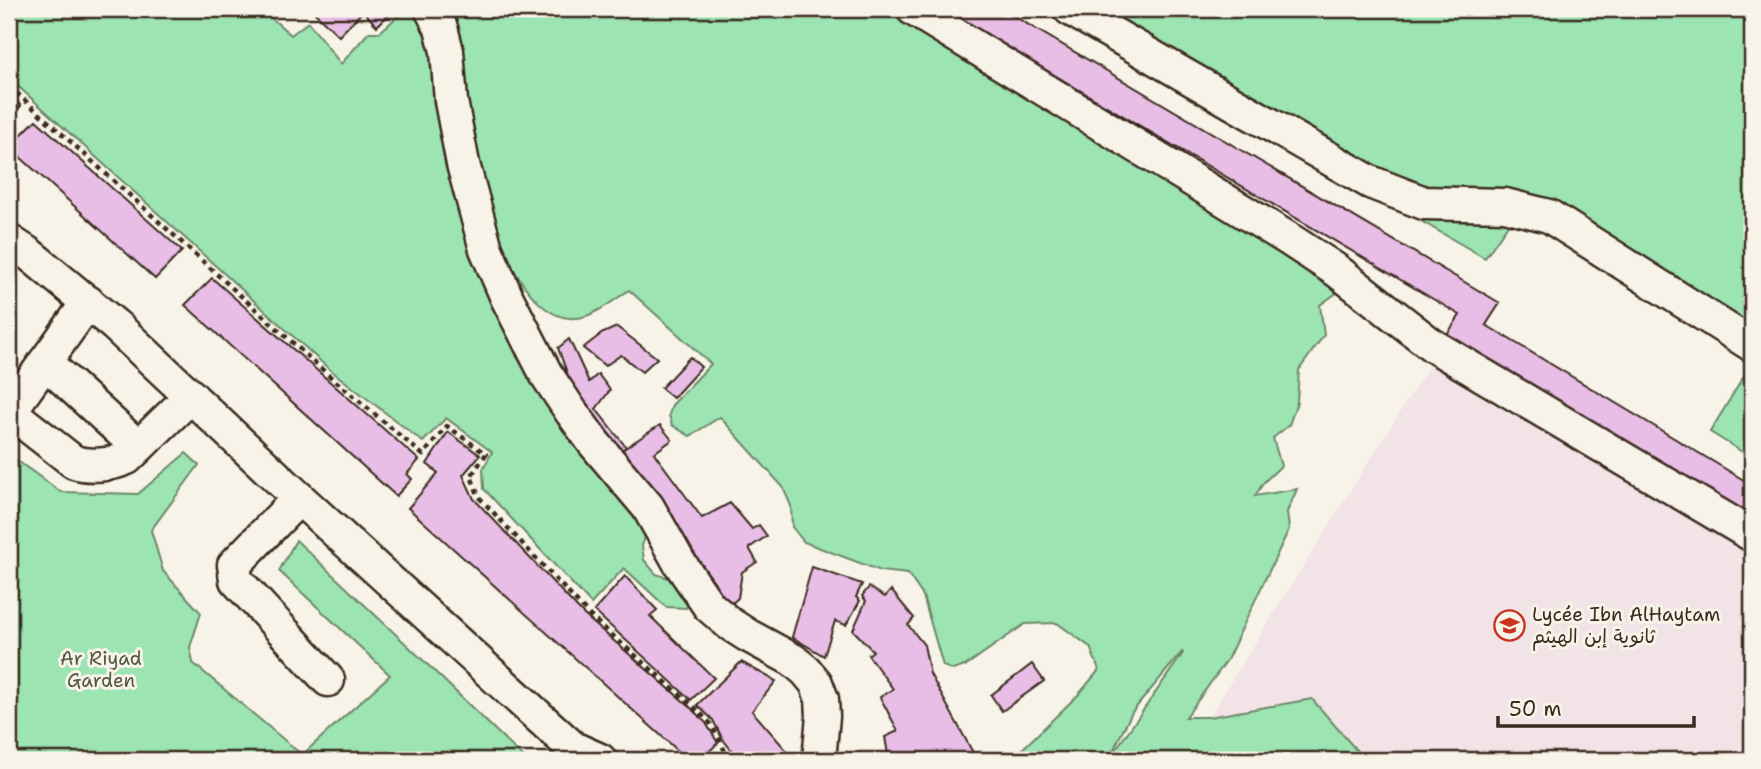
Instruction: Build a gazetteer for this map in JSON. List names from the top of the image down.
{
  "parks": ["Ar Riyad Garden"],
  "places": {
    "school or university": ["Lycée Ibn AlHaytam ثانوية إبن الهيثم"]
  },
  "scale_bar": "50 m"
}
